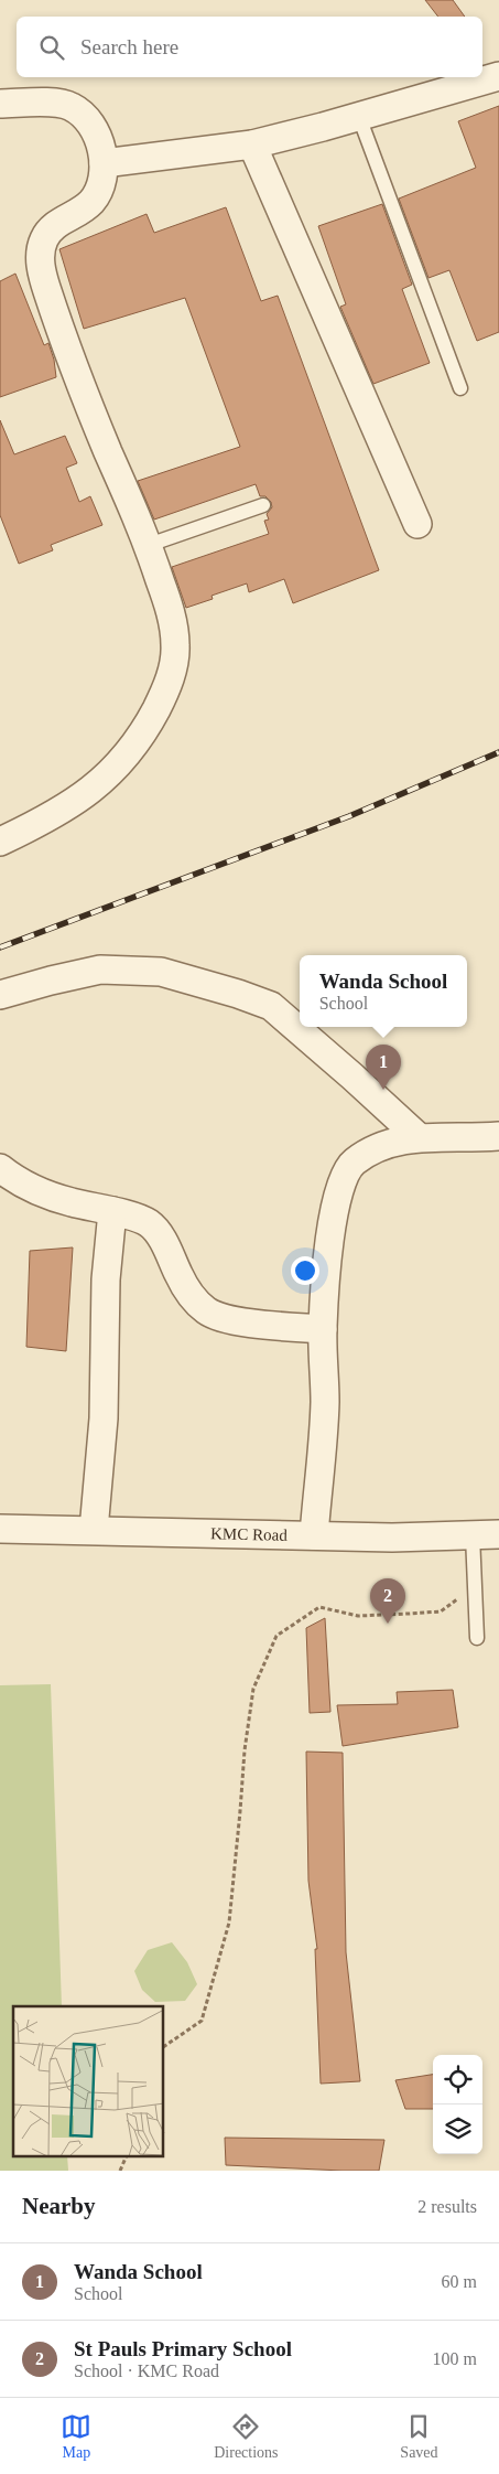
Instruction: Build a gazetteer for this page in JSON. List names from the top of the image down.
{
  "streets": {
    "street": ["KMC Road"]
  },
  "page": {
    "search": "Search here",
    "popup": ["Wanda School", "School"],
    "pins": ["1", "2"],
    "heading": ["Nearby", "2 results"],
    "list": [
      {
        "mark": "1",
        "name": "Wanda School",
        "note": "School",
        "value": "60 m"
      },
      {
        "mark": "2",
        "name": "St Pauls Primary School",
        "note": "School · KMC Road",
        "value": "100 m"
      }
    ],
    "nav": ["Map", "Directions", "Saved"]
  }
}
